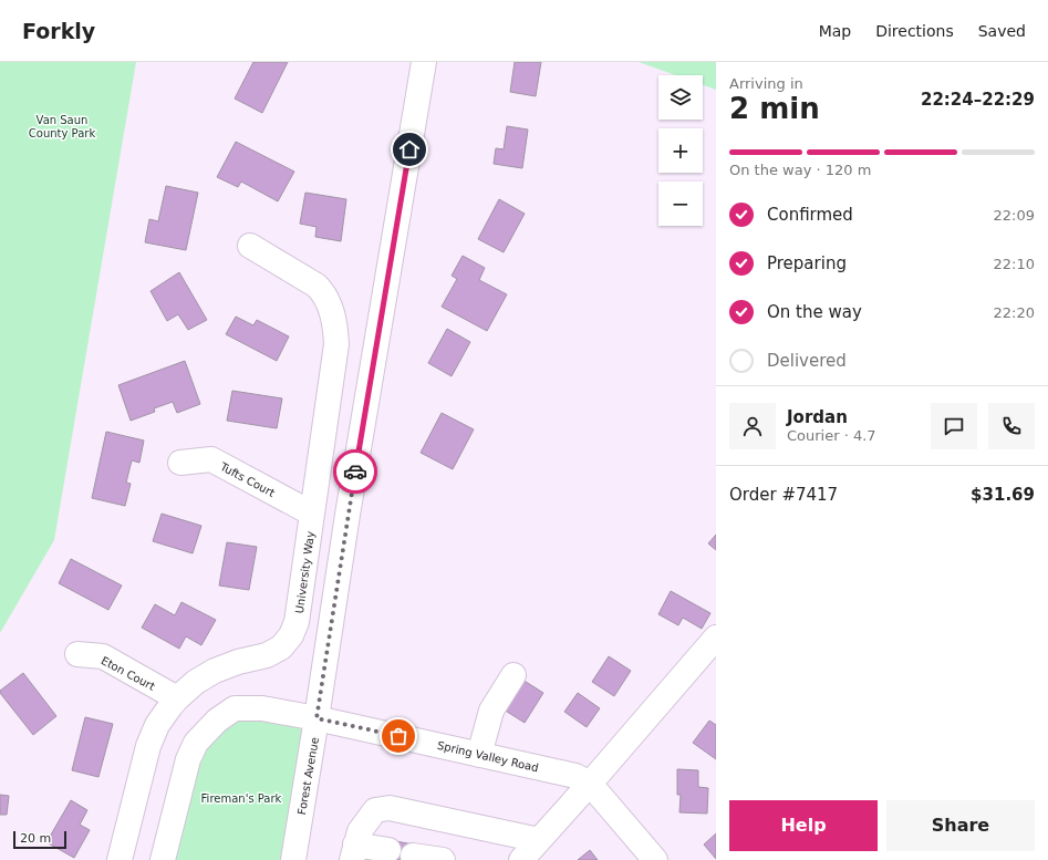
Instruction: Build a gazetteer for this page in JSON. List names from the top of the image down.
{
  "streets": {
    "street": [
      "Tufts Court",
      "University Way",
      "Eton Court",
      "Spring Valley Road",
      "Forest Avenue"
    ]
  },
  "crossings": [
    ["Tufts Court", "University Way"],
    ["University Way", "Eton Court"],
    ["Spring Valley Road", "Forest Avenue"]
  ],
  "parks": ["Van Saun County Park", "Fireman's Park"],
  "scale_bar": "20 m",
  "page": {
    "header": "Forkly",
    "nav": ["Map", "Directions", "Saved"],
    "heading": ["2 min", "Arriving in", "22:24–22:29"],
    "panel": [
      "Jordan",
      "Courier · 4.7",
      "Order #7417",
      "$31.69"
    ],
    "map_buttons": ["+", "−"],
    "bar": "On the way · 120 m",
    "list": [
      ["Confirmed", "22:09"],
      ["Preparing", "22:10"],
      ["On the way", "22:20"],
      "Delivered"
    ],
    "buttons": ["Help", "Share"],
    "scale": "20 m"
  }
}
